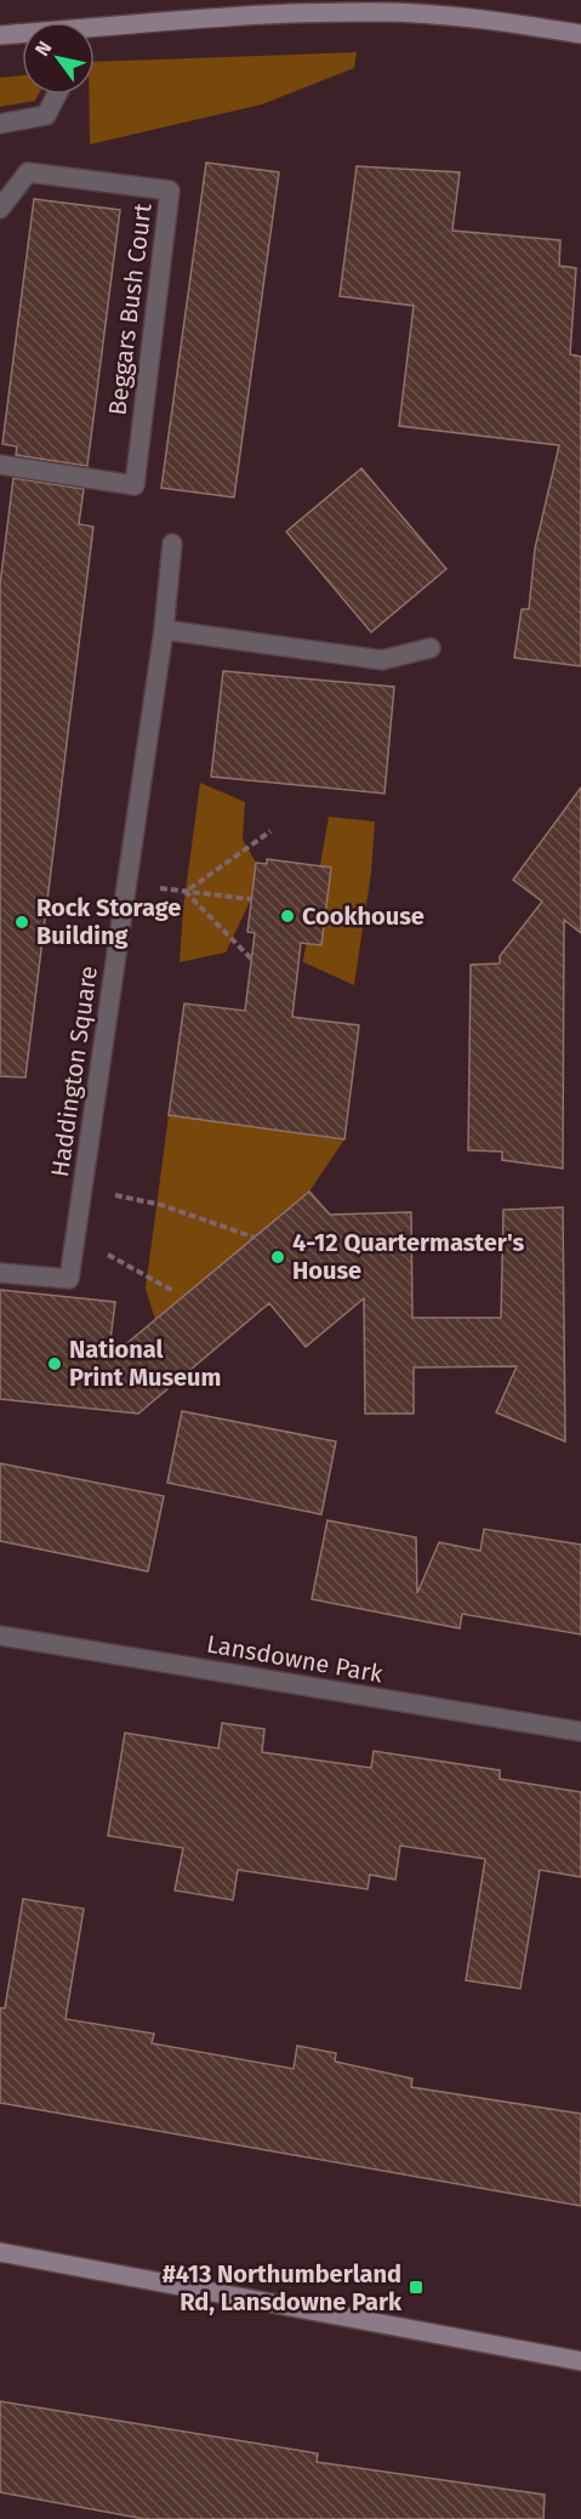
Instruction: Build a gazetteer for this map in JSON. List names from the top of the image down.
{
  "streets": {
    "street": ["Beggars Bush Court", "Haddington Square", "Lansdowne Park"]
  },
  "places": {
    "other": [
      "Cookhouse",
      "Rock Storage Building",
      "4-12 Quartermaster's House",
      "National Print Museum"
    ],
    "transit": ["#413 Northumberland Rd, Lansdowne Park"]
  },
  "north": "top left"
}
